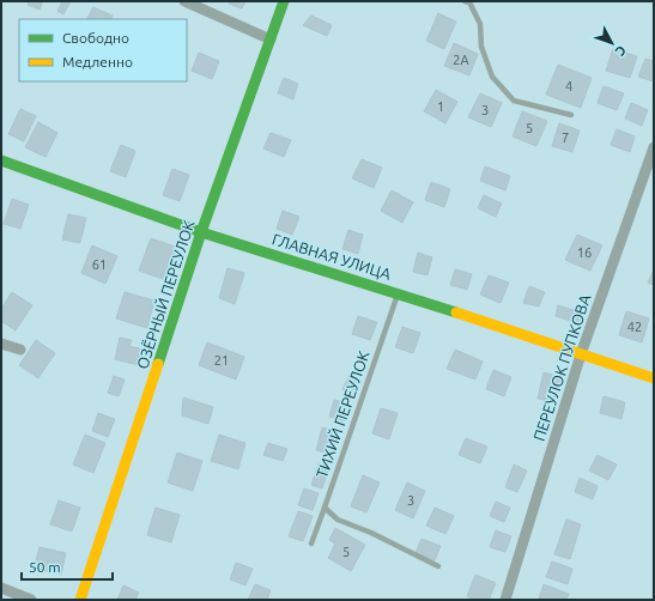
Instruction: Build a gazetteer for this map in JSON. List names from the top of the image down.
{
  "streets": {
    "street": ["ГЛАВНАЯ УЛИЦА", "ОЗЁРНЫЙ ПЕРЕУЛОК", "ПЕРЕУЛОК ПУПКОВА"],
    "lane": ["ТИХИЙ ПЕРЕУЛОК"]
  },
  "crossings": [
    ["ГЛАВНАЯ УЛИЦА", "ОЗЁРНЫЙ ПЕРЕУЛОК"],
    ["ГЛАВНАЯ УЛИЦА", "ПЕРЕУЛОК ПУПКОВА"],
    ["ГЛАВНАЯ УЛИЦА", "ТИХИЙ ПЕРЕУЛОК"]
  ],
  "house_numbers": [
    "2А",
    "4",
    "1",
    "3",
    "5",
    "7",
    "16",
    "61",
    "42",
    "21",
    "3",
    "5"
  ],
  "legend": ["Свободно", "Медленно"],
  "scale_bar": "50 m",
  "north": "bottom right"
}
